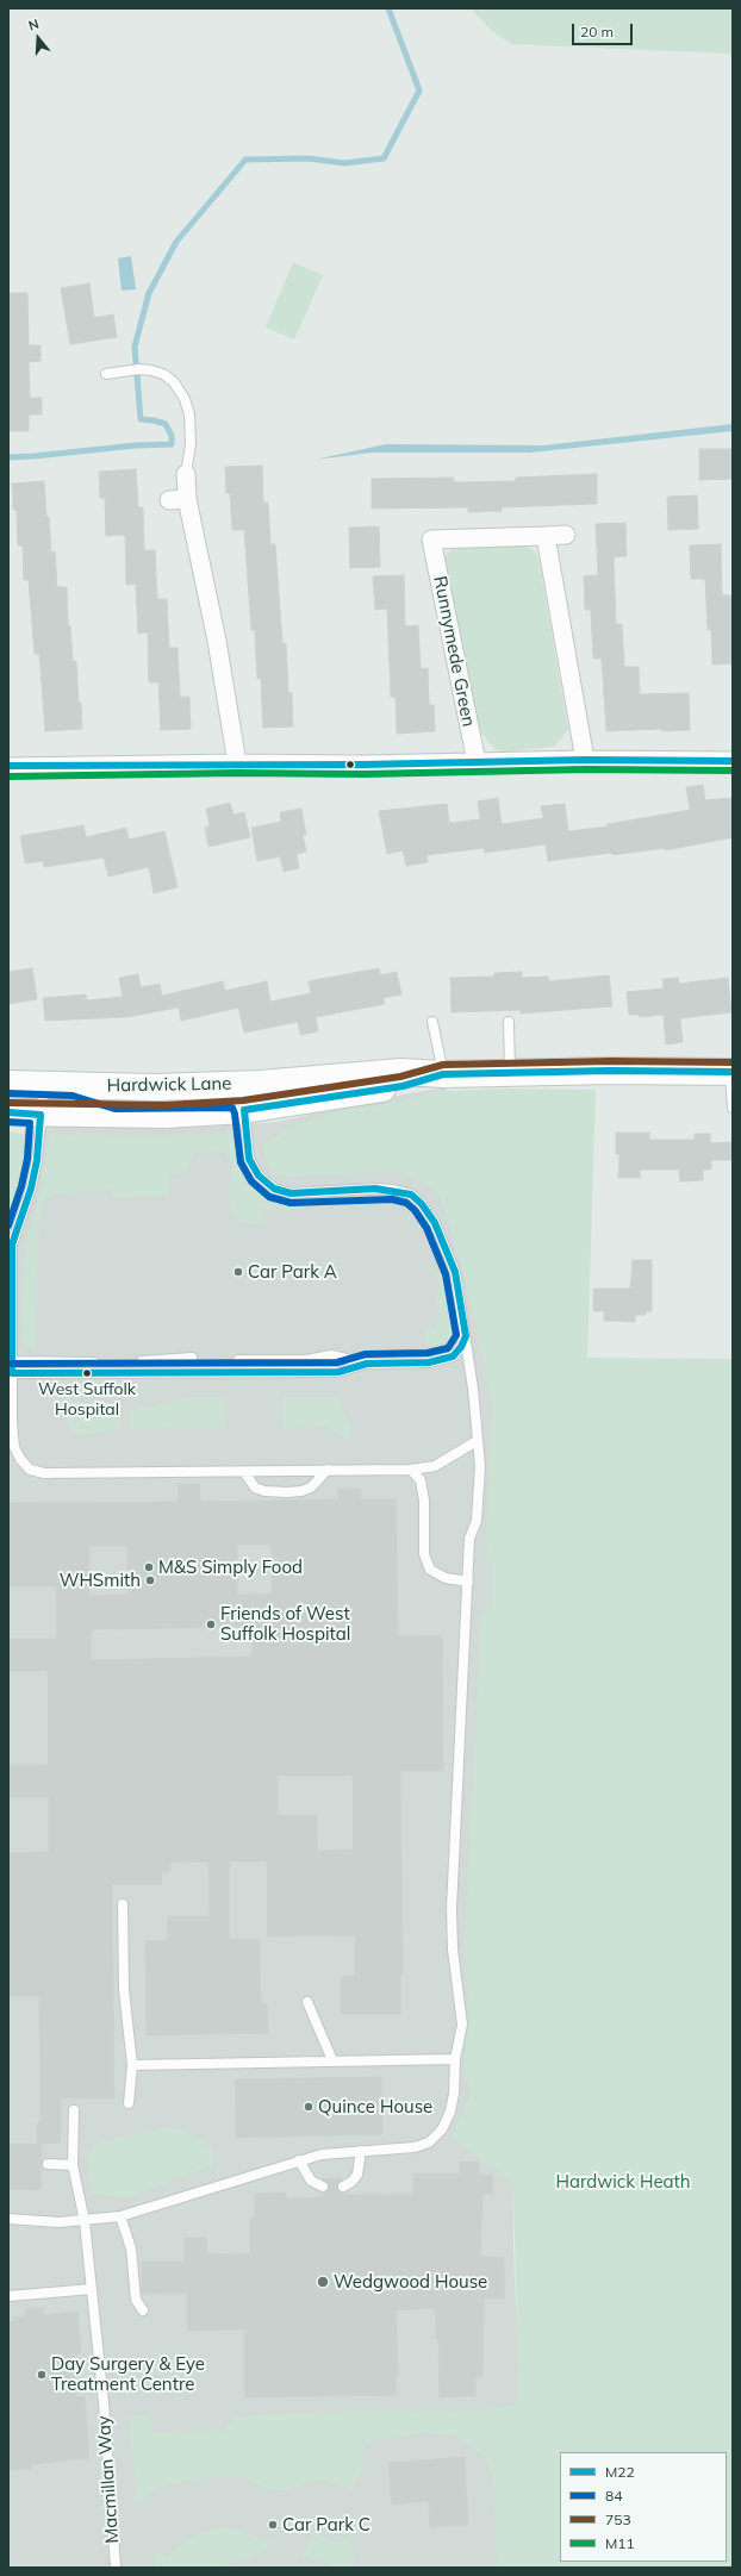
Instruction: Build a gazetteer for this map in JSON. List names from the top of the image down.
{
  "streets": {
    "street": ["Runnymede Green", "Hardwick Lane"],
    "lane": ["Macmillan Way"]
  },
  "parks": ["Hardwick Heath"],
  "places": [
    "Car Park A",
    "West Suffolk Hospital",
    "M&S Simply Food",
    "WHSmith",
    "Friends of West Suffolk Hospital",
    "Quince House",
    "Wedgwood House",
    "Day Surgery & Eye Treatment Centre",
    "Car Park C"
  ],
  "lines": [
    "transit line M22",
    "transit line M11",
    "transit line 753",
    "transit line 84"
  ],
  "legend": [
    "M22",
    "84",
    "753",
    "M11"
  ],
  "scale_bar": "20 m",
  "north": "top"
}
